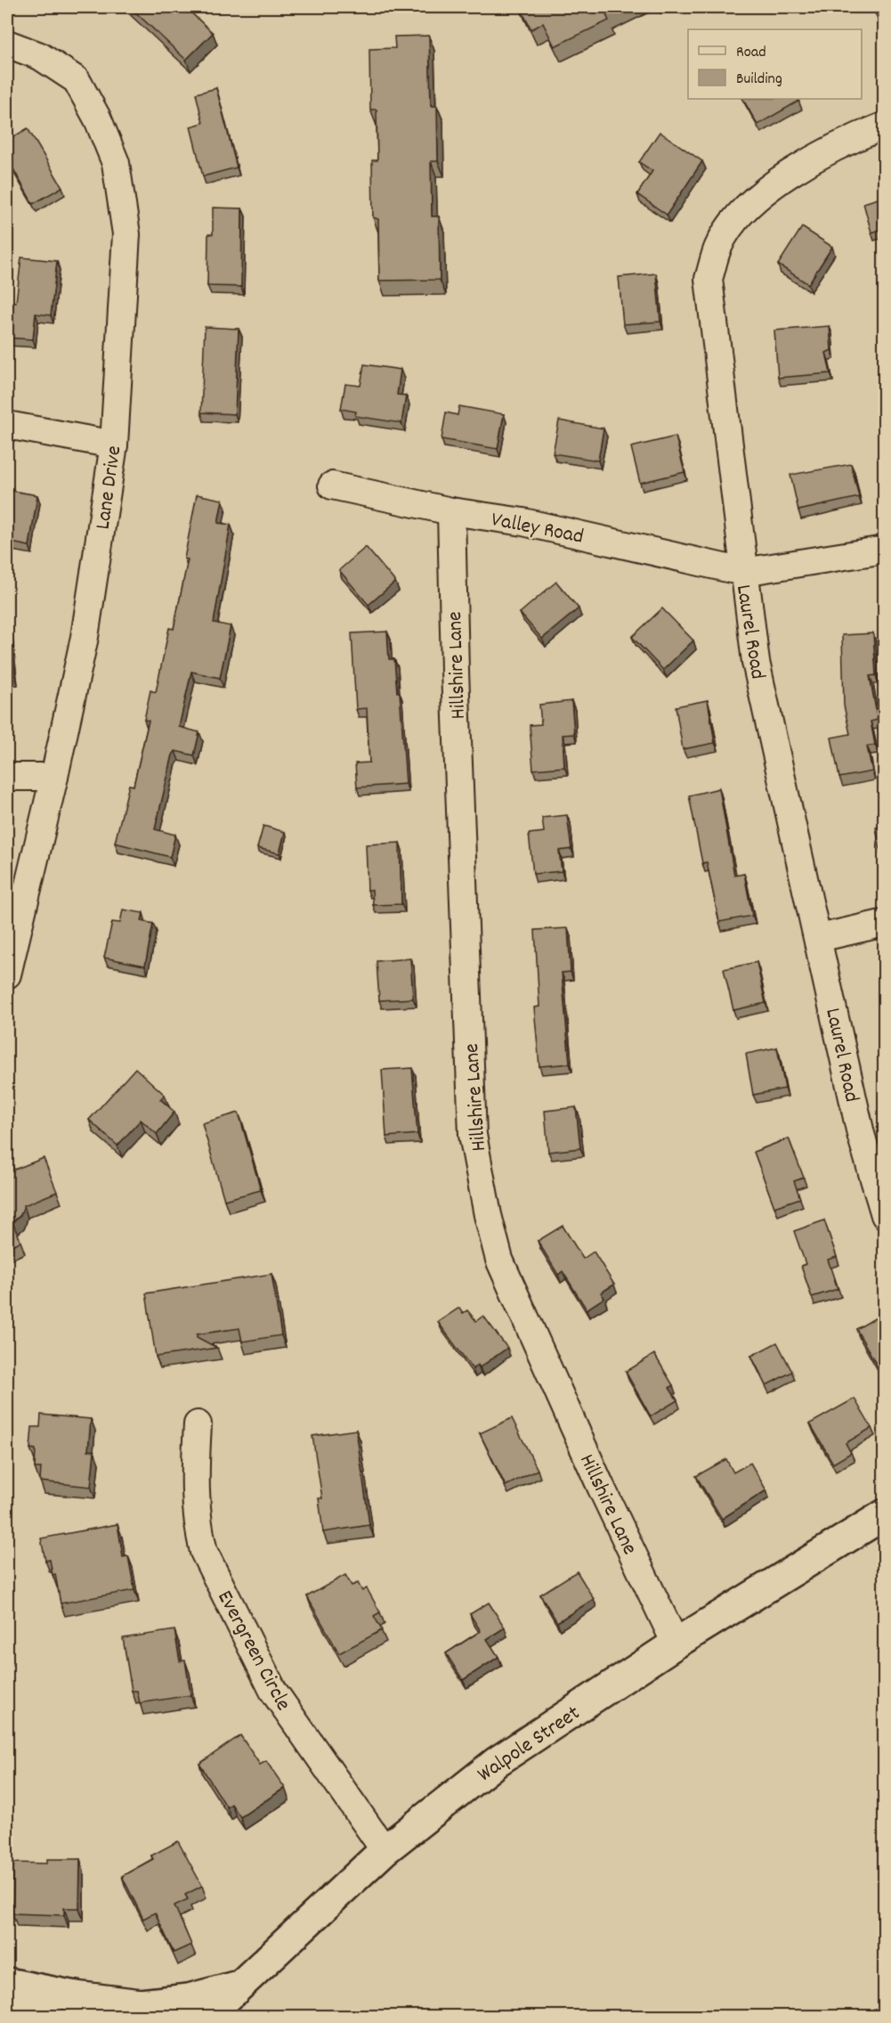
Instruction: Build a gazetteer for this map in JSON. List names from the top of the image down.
{
  "streets": {
    "main road": ["Walpole Street"],
    "street": [
      "Lane Drive",
      "Valley Road",
      "Laurel Road",
      "Hillshire Lane",
      "Evergreen Circle"
    ]
  },
  "crossings": [
    ["Valley Road", "Laurel Road"],
    ["Valley Road", "Hillshire Lane"],
    ["Hillshire Lane", "Walpole Street"],
    ["Evergreen Circle", "Walpole Street"]
  ],
  "legend": ["Road", "Building"]
}
